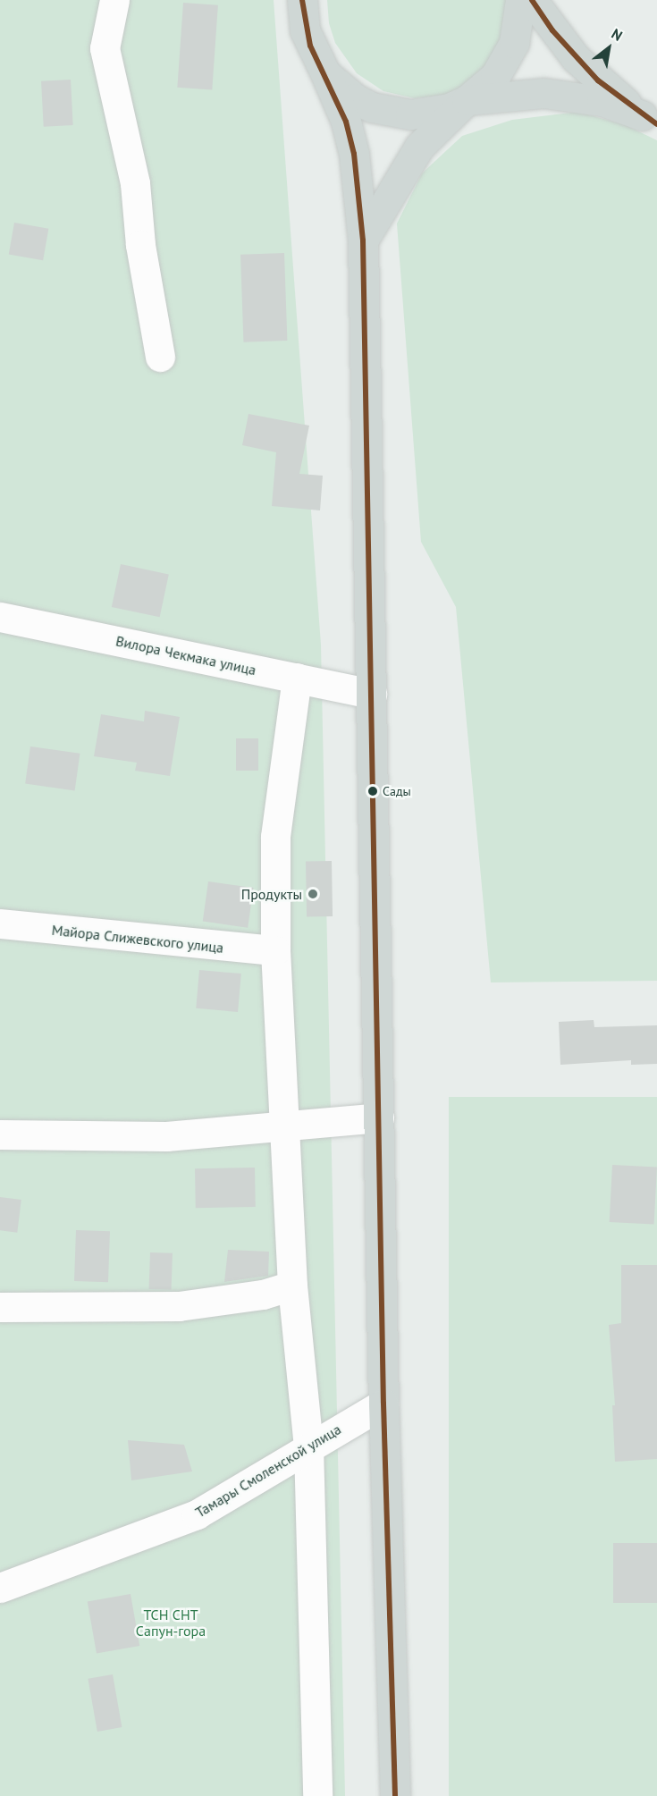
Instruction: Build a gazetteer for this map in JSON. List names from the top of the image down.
{
  "streets": {
    "street": ["Вилора Чекмака улица", "Майора Слижевского улица", "Тамары Смоленской улица"]
  },
  "parks": ["ТСН СНТ Сапун-гора"],
  "places": ["Сады", "Продукты"],
  "north": "top right"
}
